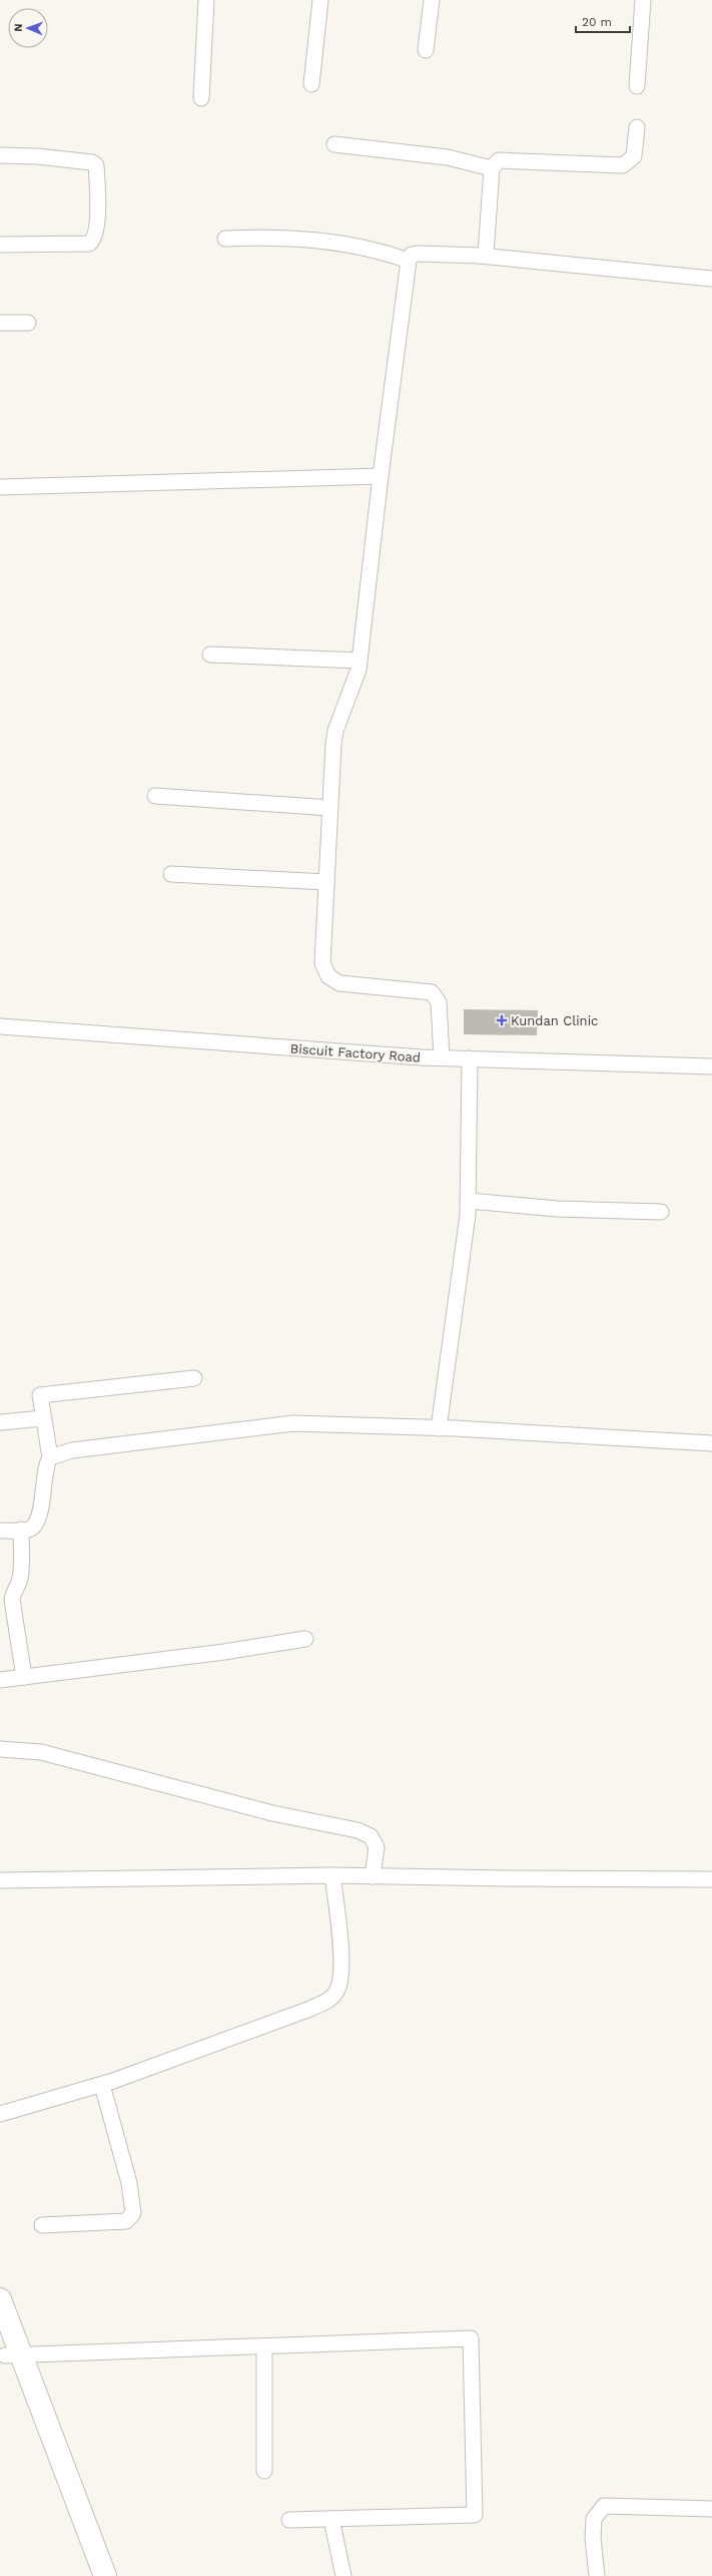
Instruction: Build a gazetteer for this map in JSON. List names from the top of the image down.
{
  "streets": {
    "street": ["Biscuit Factory Road"]
  },
  "places": {
    "health": ["Kundan Clinic"]
  },
  "scale_bar": "20 m",
  "north": "left"
}
